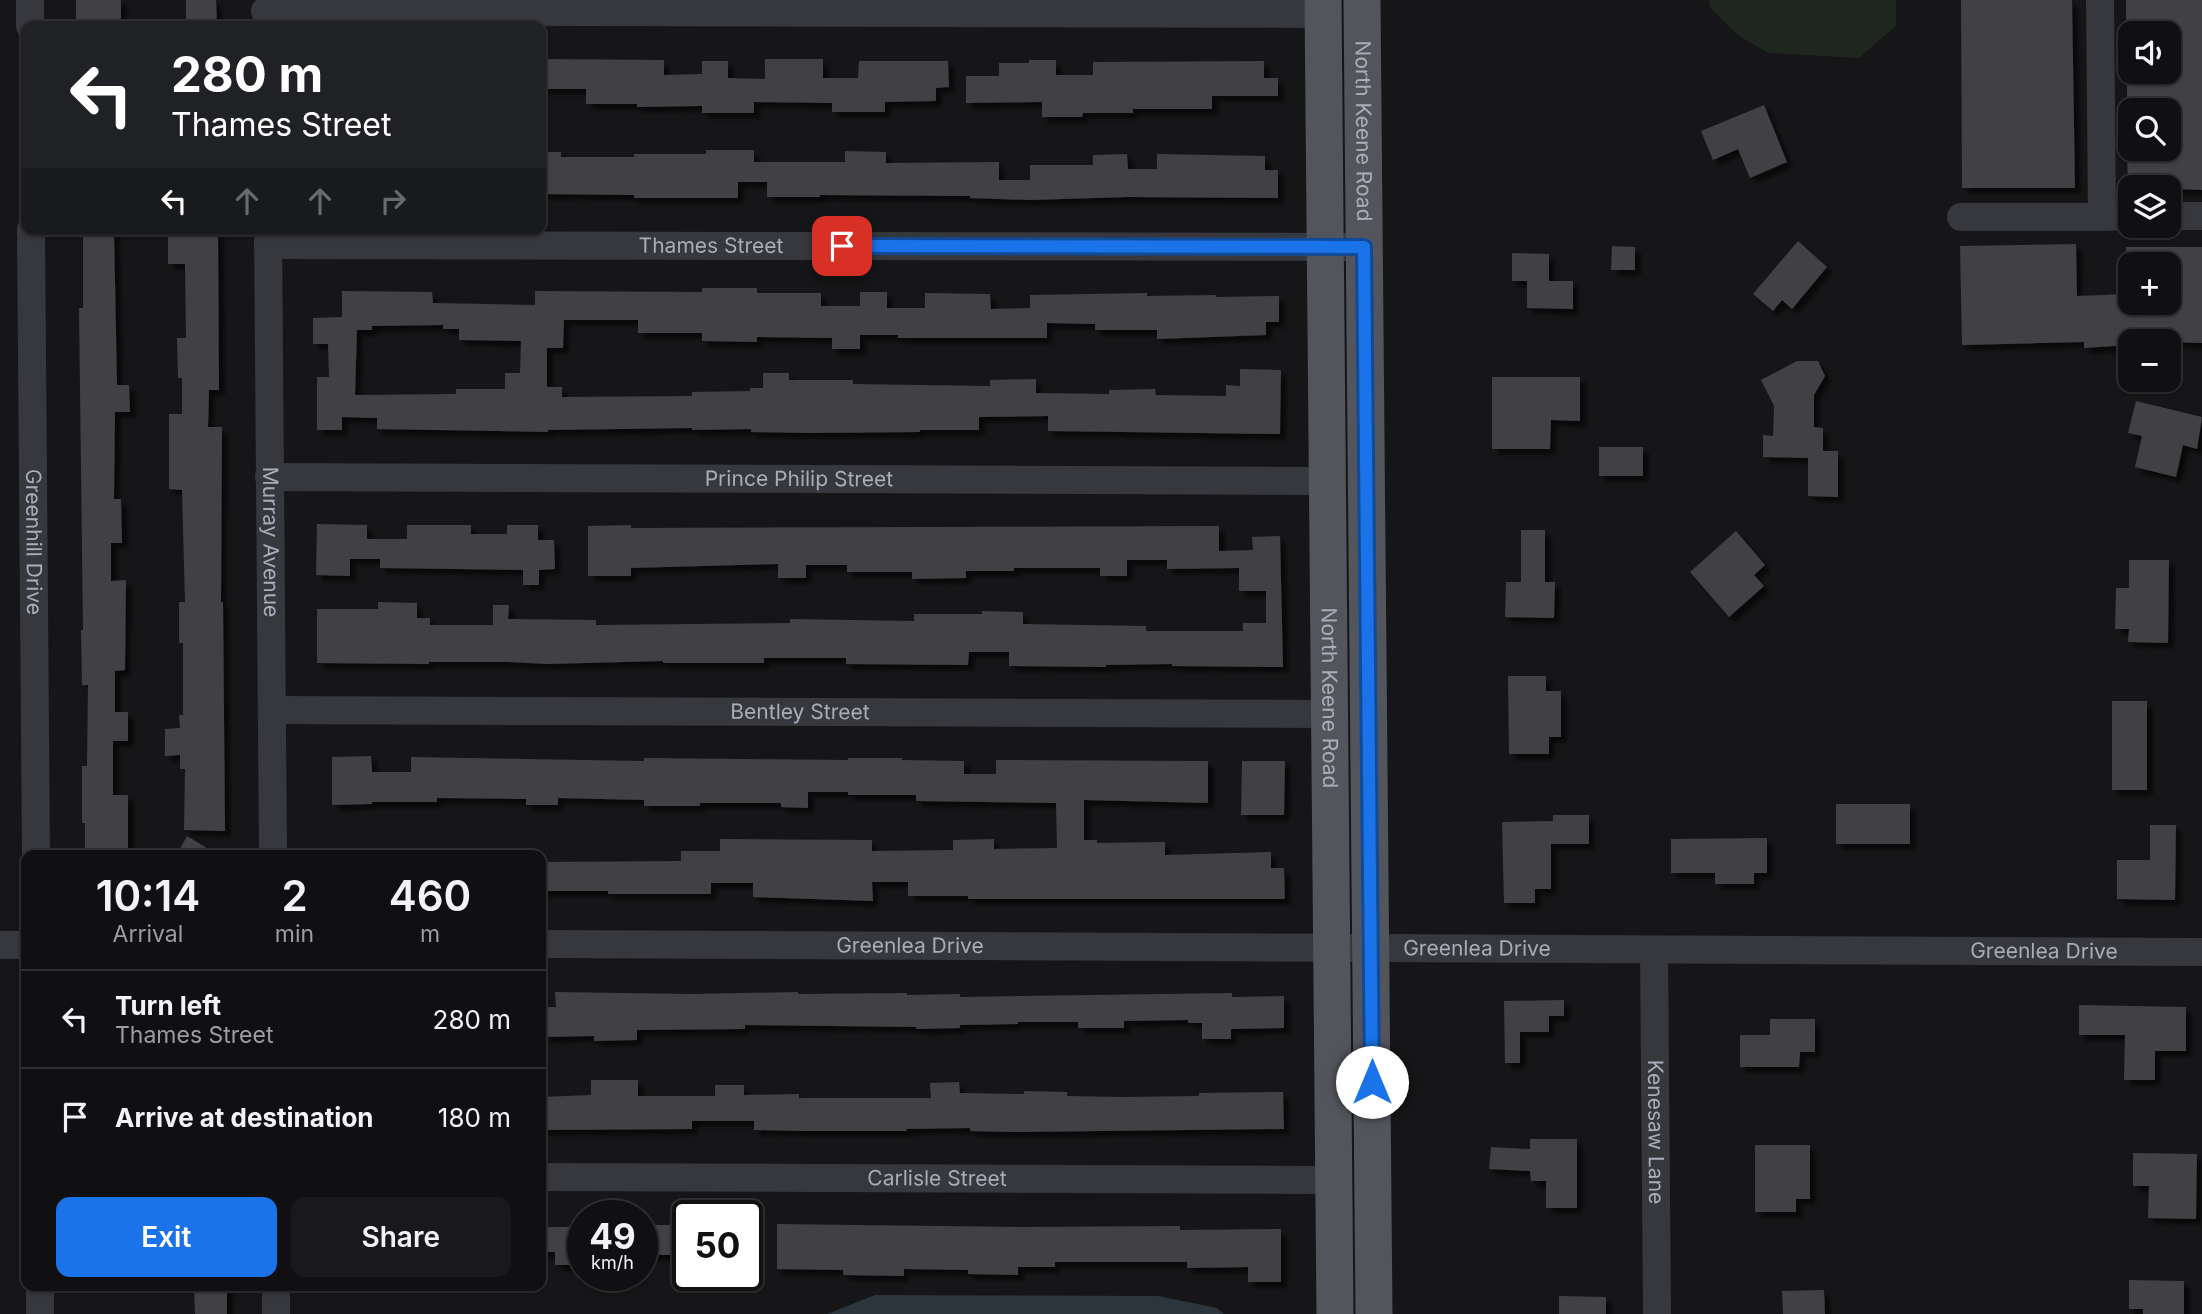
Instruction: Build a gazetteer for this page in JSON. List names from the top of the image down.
{
  "streets": {
    "main road": ["North Keene Road"],
    "street": [
      "Thames Street",
      "Prince Philip Street",
      "Greenhill Drive",
      "Murray Avenue",
      "Bentley Street",
      "Greenlea Drive",
      "Kenesaw Lane",
      "Carlisle Street"
    ]
  },
  "crossings": [
    ["North Keene Road", "Thames Street"],
    ["North Keene Road", "Prince Philip Street"],
    ["North Keene Road", "Bentley Street"],
    ["North Keene Road", "Greenlea Drive"],
    ["North Keene Road", "Carlisle Street"],
    ["Thames Street", "Murray Avenue"],
    ["Prince Philip Street", "Murray Avenue"],
    ["Murray Avenue", "Bentley Street"],
    ["Greenlea Drive", "Kenesaw Lane"]
  ],
  "page": {
    "map_buttons": ["+", "−"],
    "turn": ["280 m", "Thames Street"],
    "eta": [
      "10:14",
      "Arrival",
      "2",
      "min",
      "460",
      "m"
    ],
    "list": [
      {
        "name": "Turn left",
        "note": "Thames Street",
        "value": "280 m"
      },
      {
        "name": "Arrive at destination",
        "value": "180 m"
      }
    ],
    "buttons": ["Exit", "Share"],
    "speed": "49 km/h",
    "limit": "50"
  }
}
